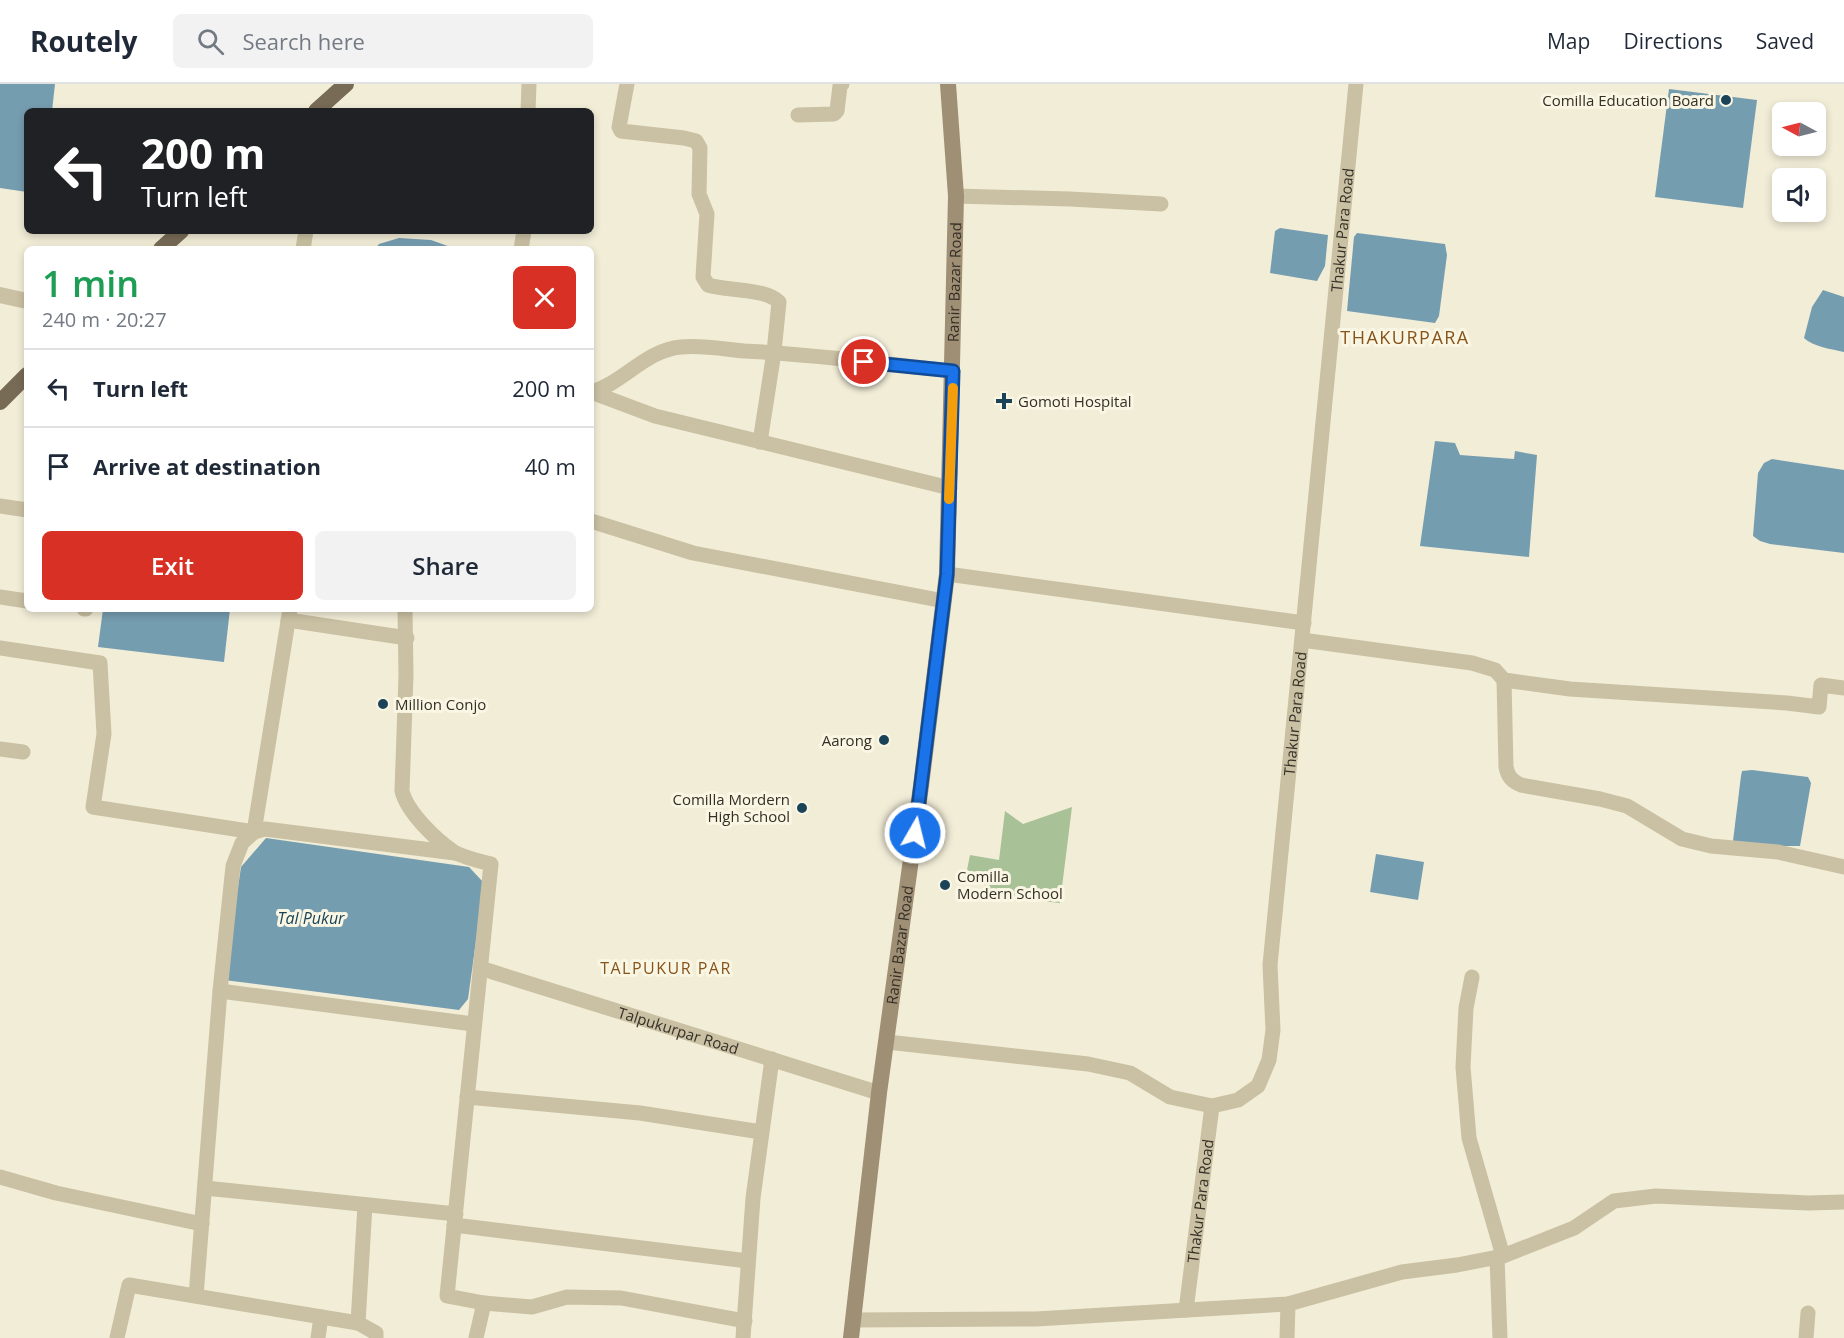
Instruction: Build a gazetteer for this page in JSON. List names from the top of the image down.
{
  "streets": {
    "main road": ["Ranir Bazar Road"],
    "street": ["Thakur Para Road", "Talpukurpar Road"]
  },
  "crossings": [
    ["Ranir Bazar Road", "Talpukurpar Road"]
  ],
  "districts": ["THAKURPARA", "TALPUKUR PAR"],
  "water": ["Tal Pukur"],
  "places": {
    "other": [
      "Comilla Education Board",
      "Million Conjo",
      "Aarong",
      "Comilla Mordern High School",
      "Comilla Modern School"
    ],
    "health": ["Gomoti Hospital"]
  },
  "north": "left",
  "page": {
    "header": "Routely",
    "search": "Search here",
    "nav": ["Map", "Directions", "Saved"],
    "turn": ["200 m", "Turn left"],
    "heading": ["1 min", "240 m · 20:27"],
    "list": [
      {
        "name": "Turn left",
        "value": "200 m"
      },
      {
        "name": "Arrive at destination",
        "value": "40 m"
      }
    ],
    "buttons": ["Exit", "Share"]
  }
}
